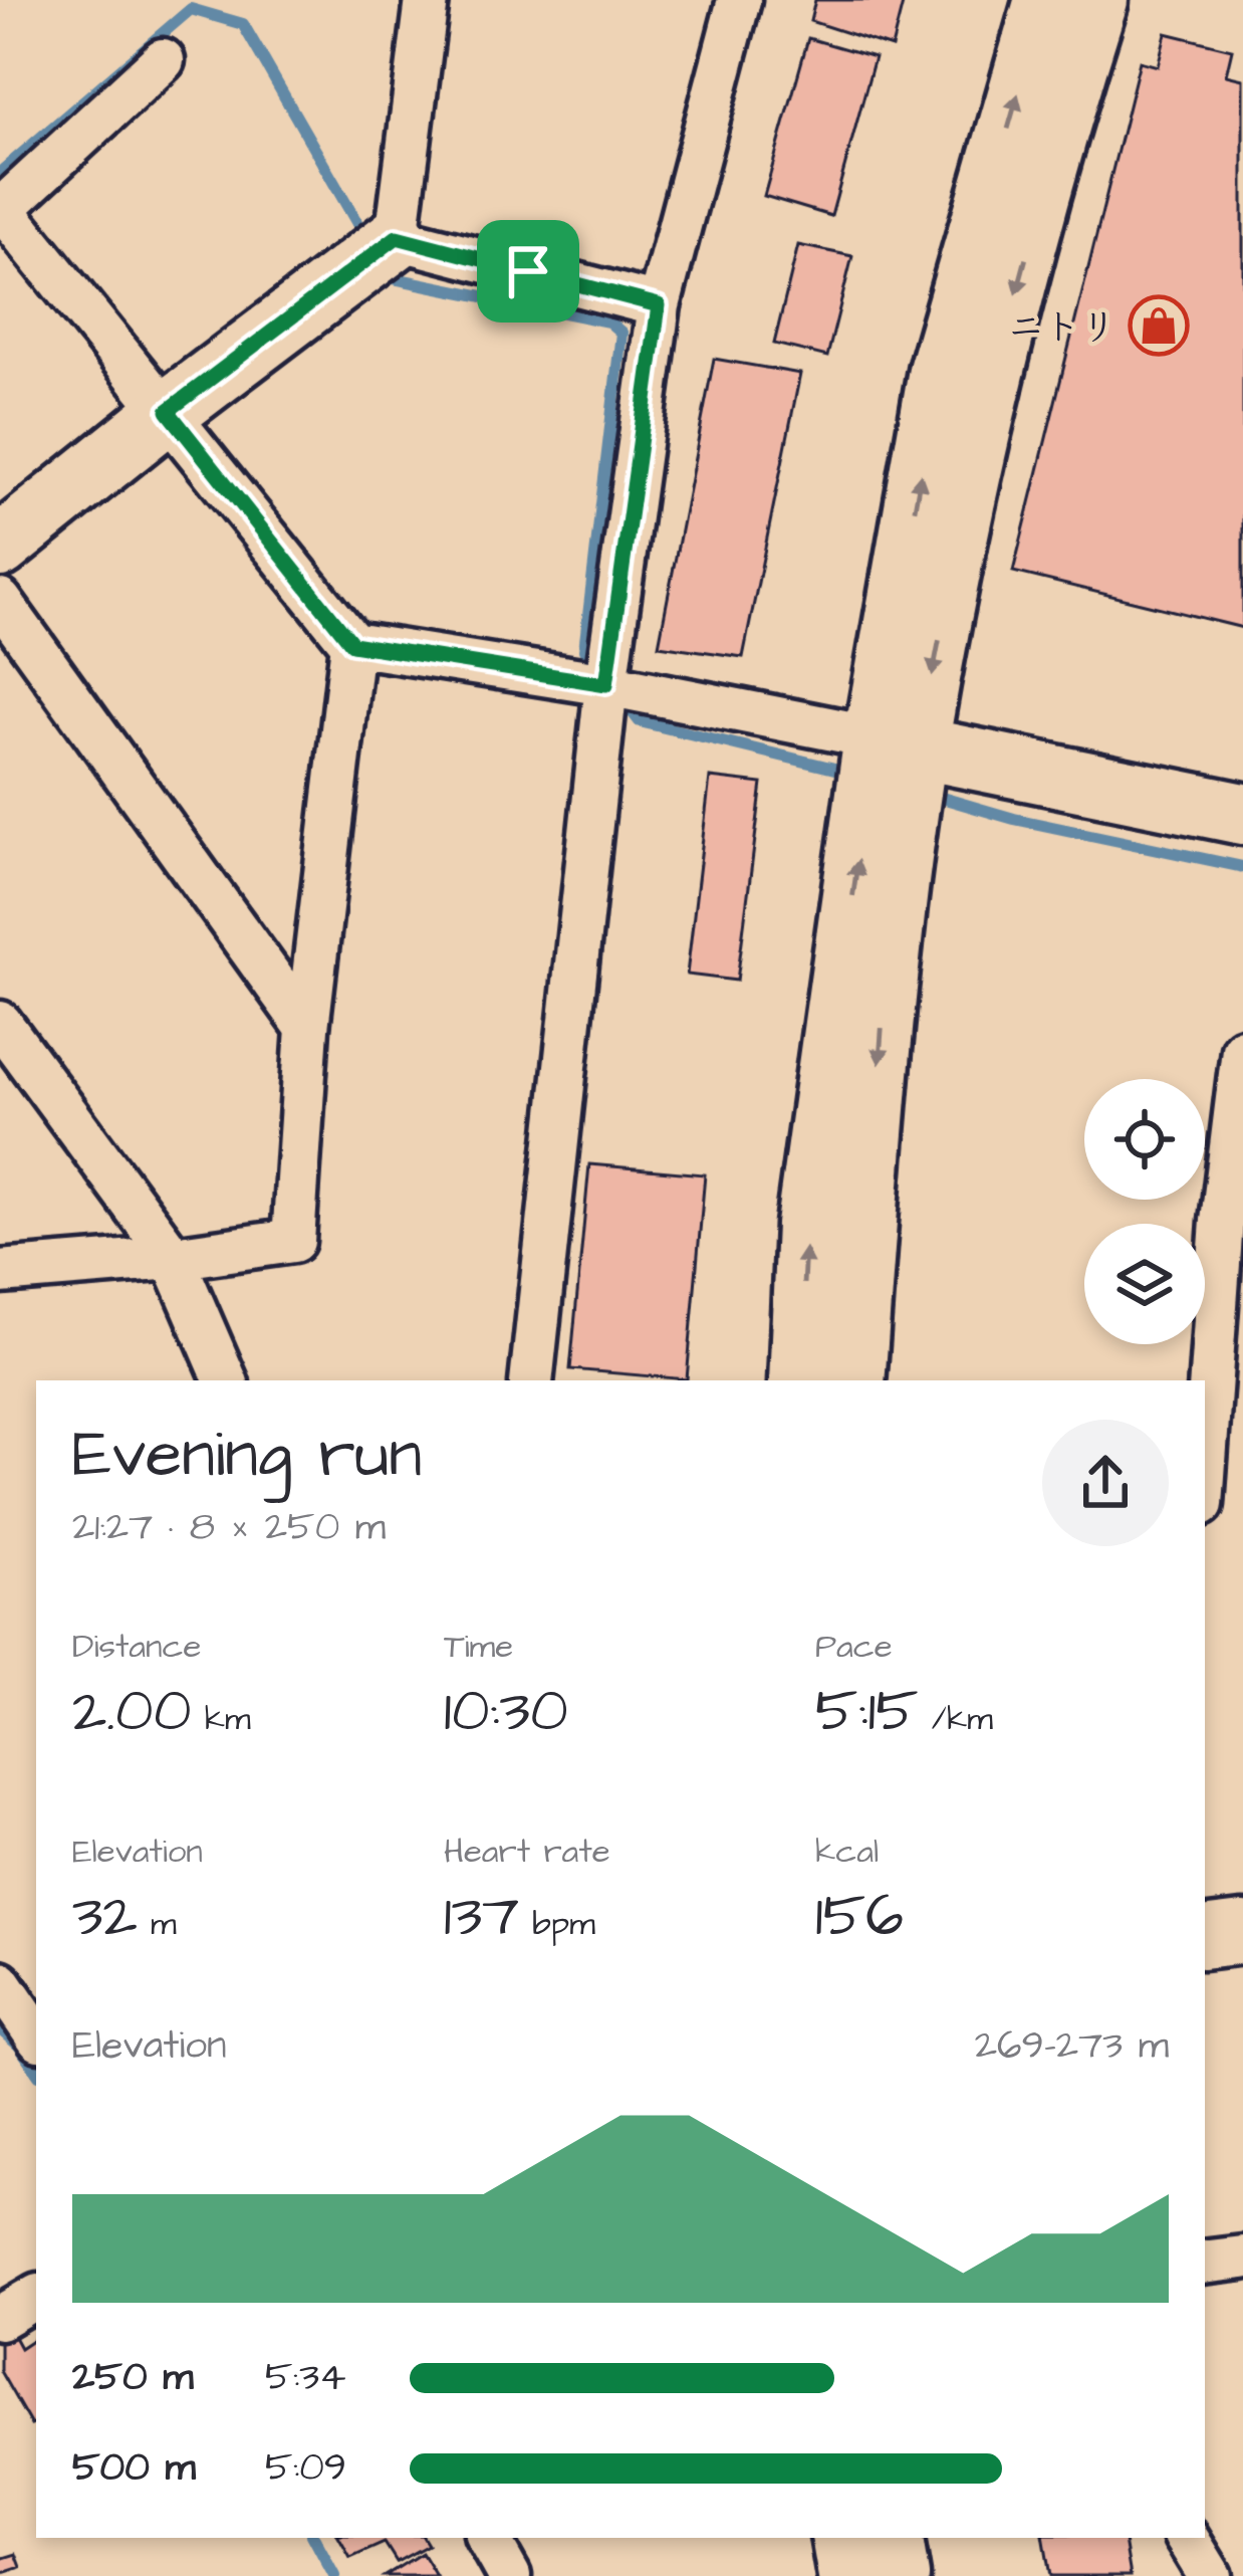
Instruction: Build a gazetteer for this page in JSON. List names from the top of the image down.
{
  "places": {
    "shop": ["ニトリ"]
  },
  "page": {
    "heading": ["Evening run", "21:27 · 8 × 250 m"],
    "stats": [
      ["Distance", "2.00 km"],
      ["Time", "10:30"],
      ["Pace", "5:15 /km"],
      ["Elevation", "32 m"],
      ["Heart rate", "137 bpm"],
      ["kcal", "156"]
    ],
    "chart": ["Elevation", "269–273 m"],
    "list": [
      {
        "name": "250 m",
        "note": "5:34"
      },
      {
        "name": "500 m",
        "note": "5:09"
      }
    ]
  }
}
